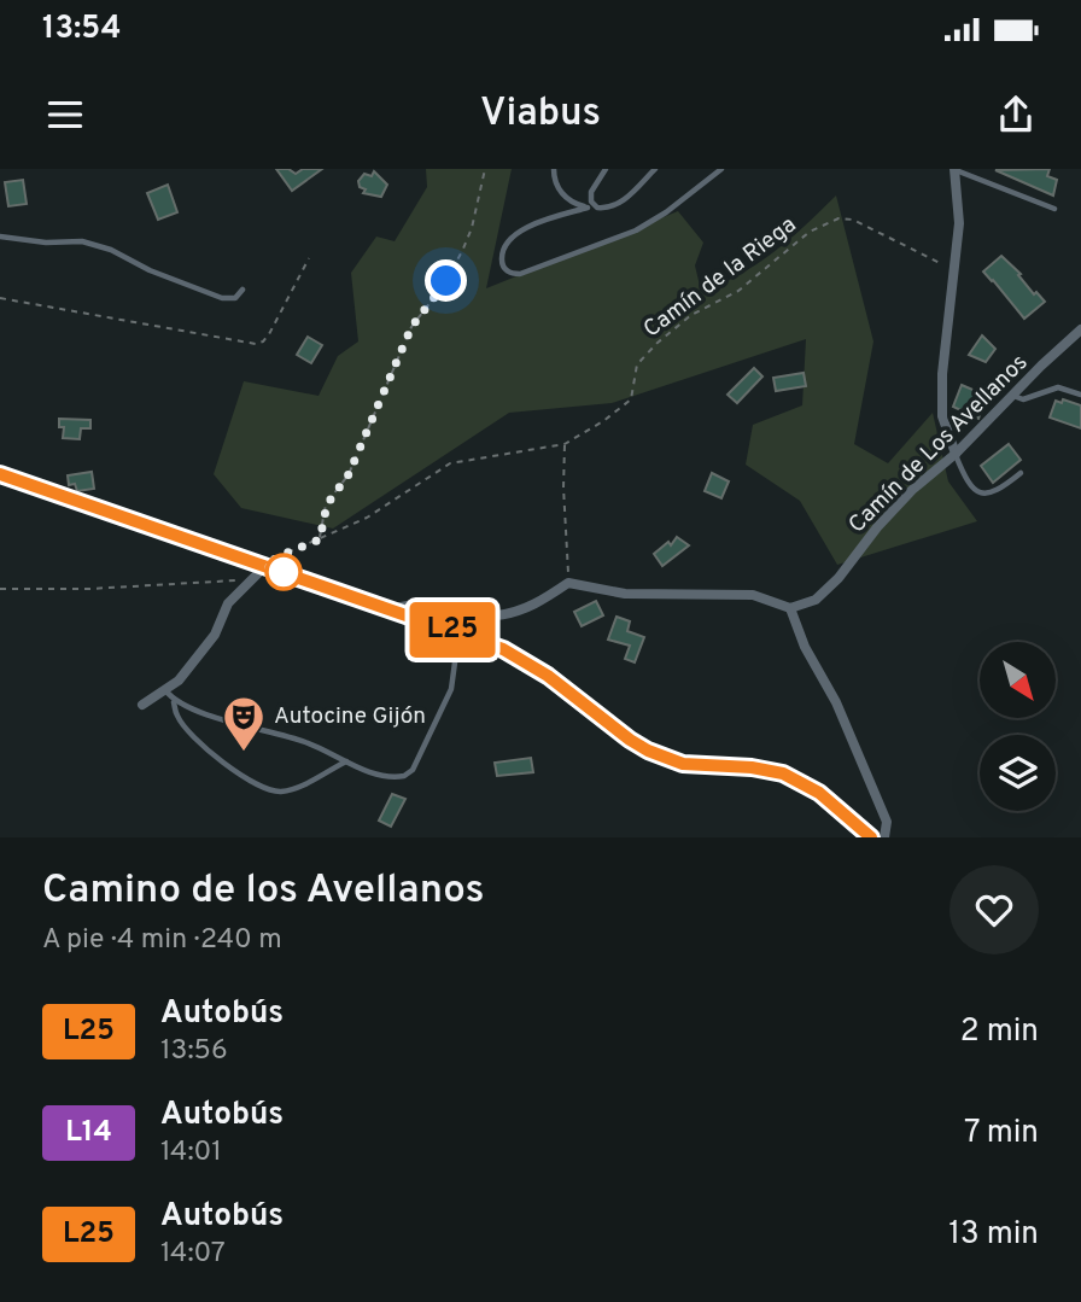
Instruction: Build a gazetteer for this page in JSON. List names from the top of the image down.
{
  "streets": {
    "street": ["Camín de Los Avellanos"],
    "path": ["Camín de la Riega"]
  },
  "places": {
    "theatre": ["Autocine Gijón"]
  },
  "lines": ["bus line L25"],
  "north": "bottom right",
  "page": {
    "status": "13:54",
    "header": "Viabus",
    "on_map": "L25",
    "heading": ["Camino de los Avellanos", "A pie · 4 min · 240 m"],
    "list": [
      {
        "mark": "L25",
        "name": "Autobús",
        "note": "13:56",
        "value": "2 min"
      },
      {
        "mark": "L14",
        "name": "Autobús",
        "note": "14:01",
        "value": "7 min"
      },
      {
        "mark": "L25",
        "name": "Autobús",
        "note": "14:07",
        "value": "13 min"
      }
    ]
  }
}
